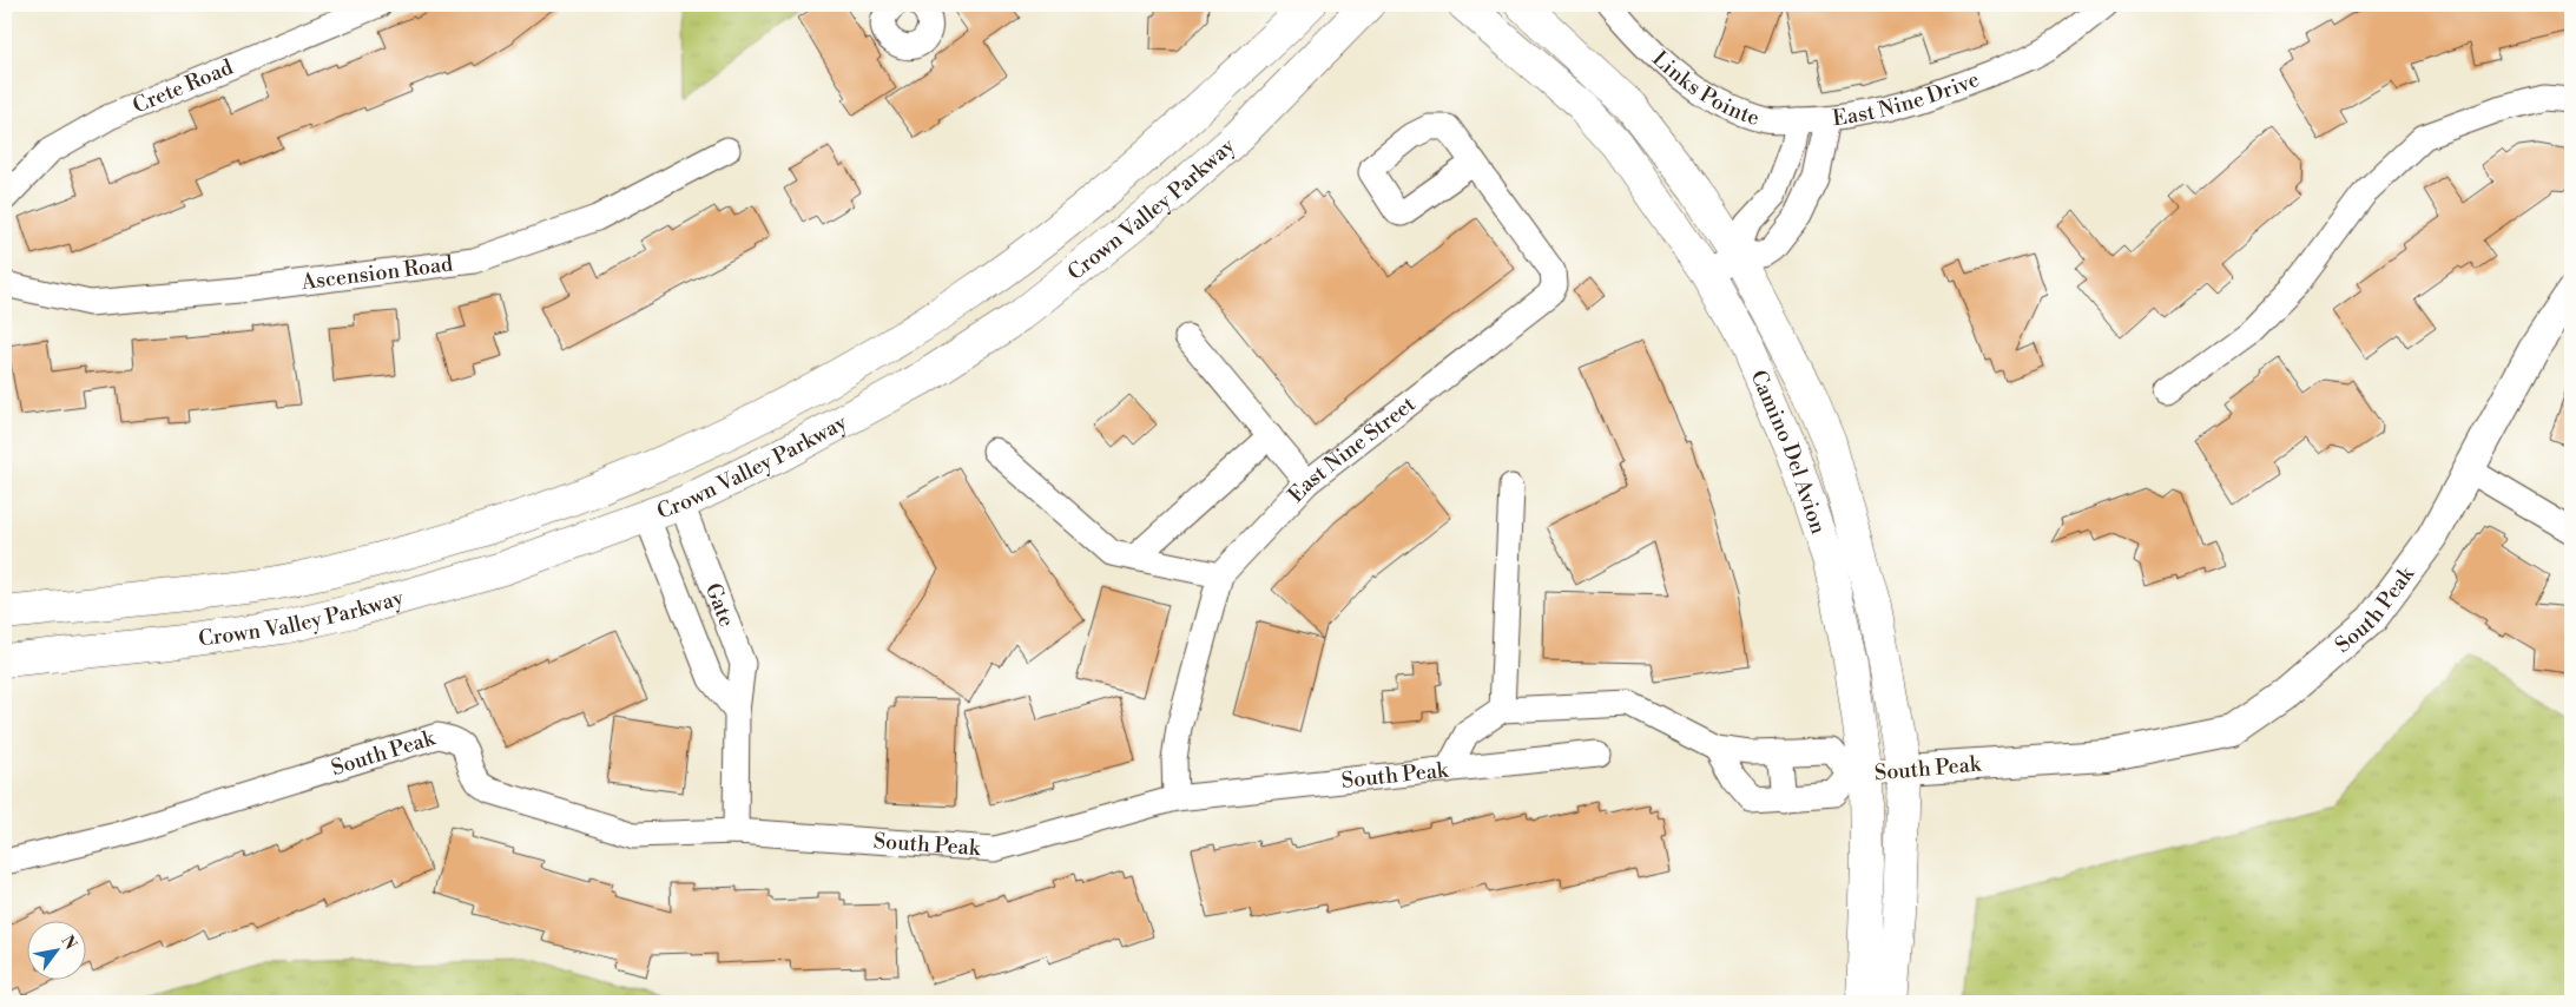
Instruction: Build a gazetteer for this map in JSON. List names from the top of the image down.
{
  "streets": {
    "main road": ["Crown Valley Parkway", "Camino Del Avion"],
    "street": [
      "Links Pointe",
      "Crete Road",
      "East Nine Drive",
      "Ascension Road",
      "East Nine Street",
      "Gate",
      "South Peak"
    ]
  },
  "crossings": [
    ["Links Pointe", "East Nine Drive"],
    ["East Nine Drive", "Camino Del Avion"],
    ["Crown Valley Parkway", "Gate"],
    ["East Nine Street", "South Peak"],
    ["Camino Del Avion", "South Peak"],
    ["Gate", "South Peak"]
  ],
  "north": "top right"
}
